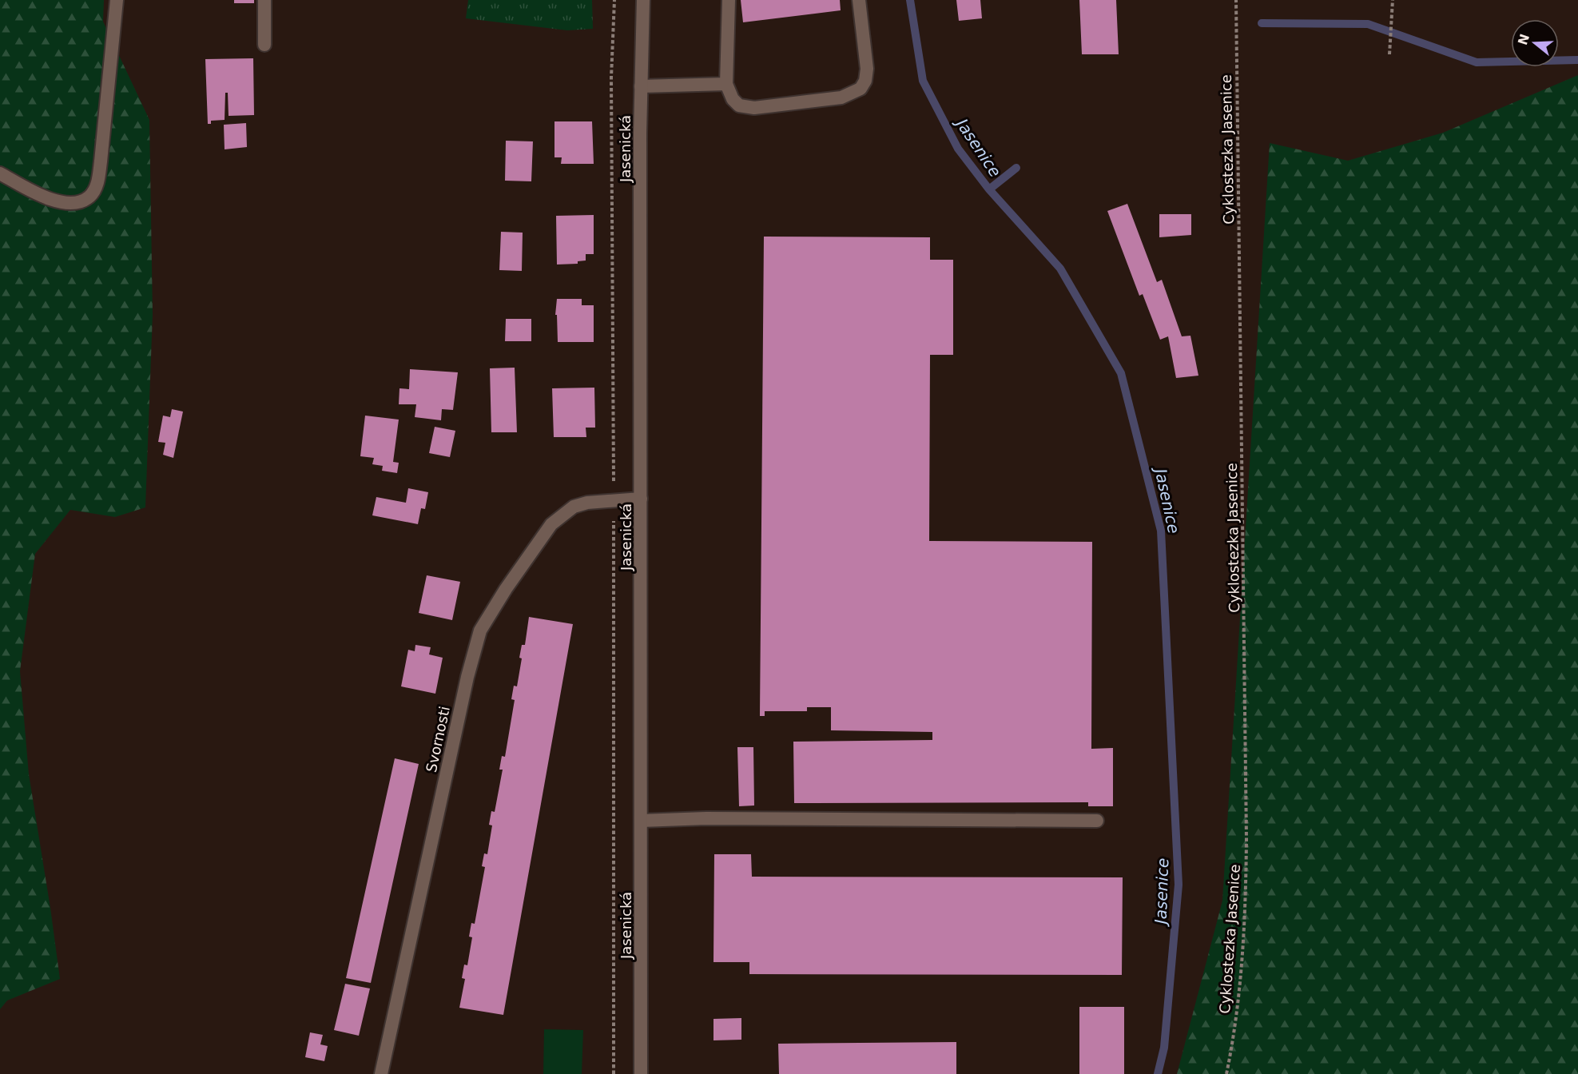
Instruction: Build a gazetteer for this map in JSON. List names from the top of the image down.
{
  "streets": {
    "street": ["Jasenická", "Svornosti"],
    "path": ["Cyklostezka Jasenice"]
  },
  "crossings": [
    ["Jasenická", "Svornosti"]
  ],
  "water": ["Jasenice"],
  "north": "left"
}
